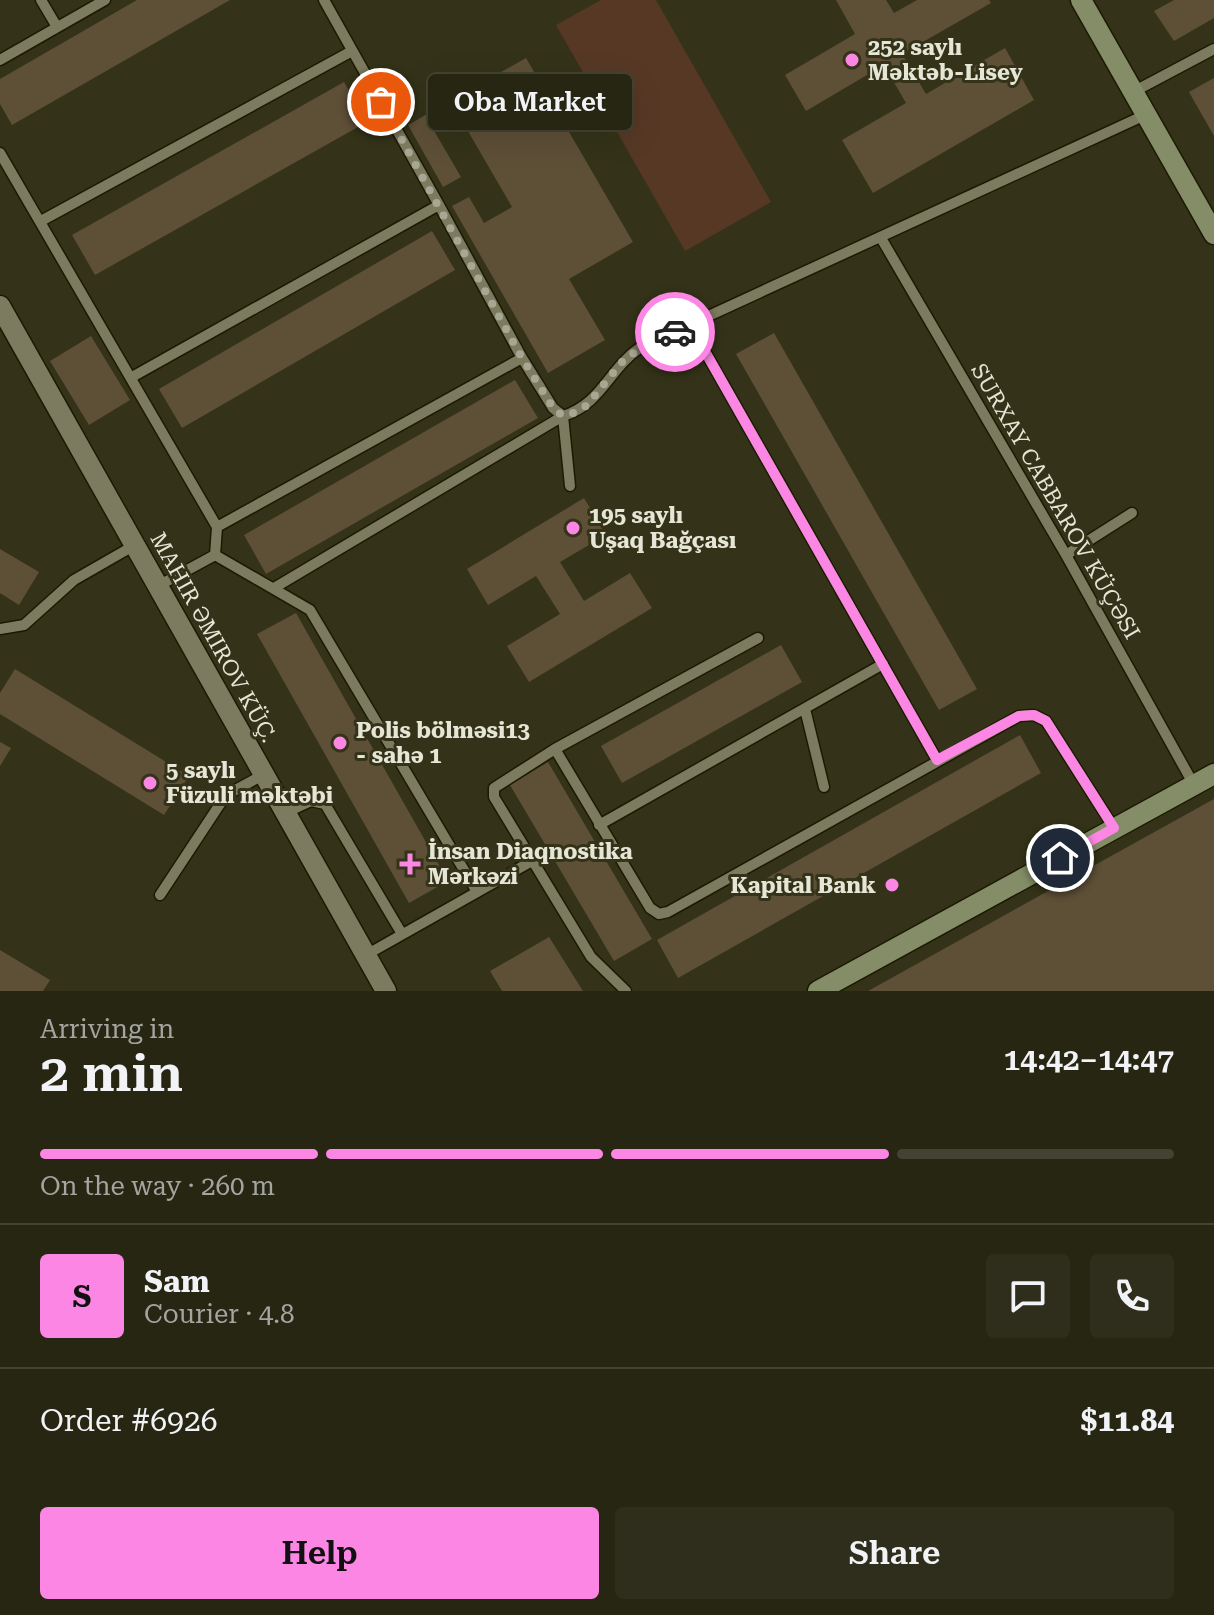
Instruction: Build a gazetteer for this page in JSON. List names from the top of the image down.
{
  "streets": {
    "street": ["MAHIR ƏMIROV KÜÇ."],
    "lane": ["SURXAY CABBAROV KÜÇƏSI"]
  },
  "places": {
    "other": [
      "252 saylı Məktəb-Lisey",
      "Oba Market",
      "195 saylı Uşaq Bağçası",
      "Polis bölməsi13 - sahə 1",
      "5 saylı Füzuli məktəbi",
      "Kapital Bank"
    ],
    "health": ["İnsan Diaqnostika Mərkəzi"]
  },
  "page": {
    "bubble": "Oba Market",
    "heading": ["2 min", "Arriving in", "14:42–14:47"],
    "panel": [
      "Sam",
      "Courier · 4.8",
      "Order #6926",
      "$11.84"
    ],
    "bar": "On the way · 260 m",
    "round": "S",
    "buttons": ["Help", "Share"]
  }
}
